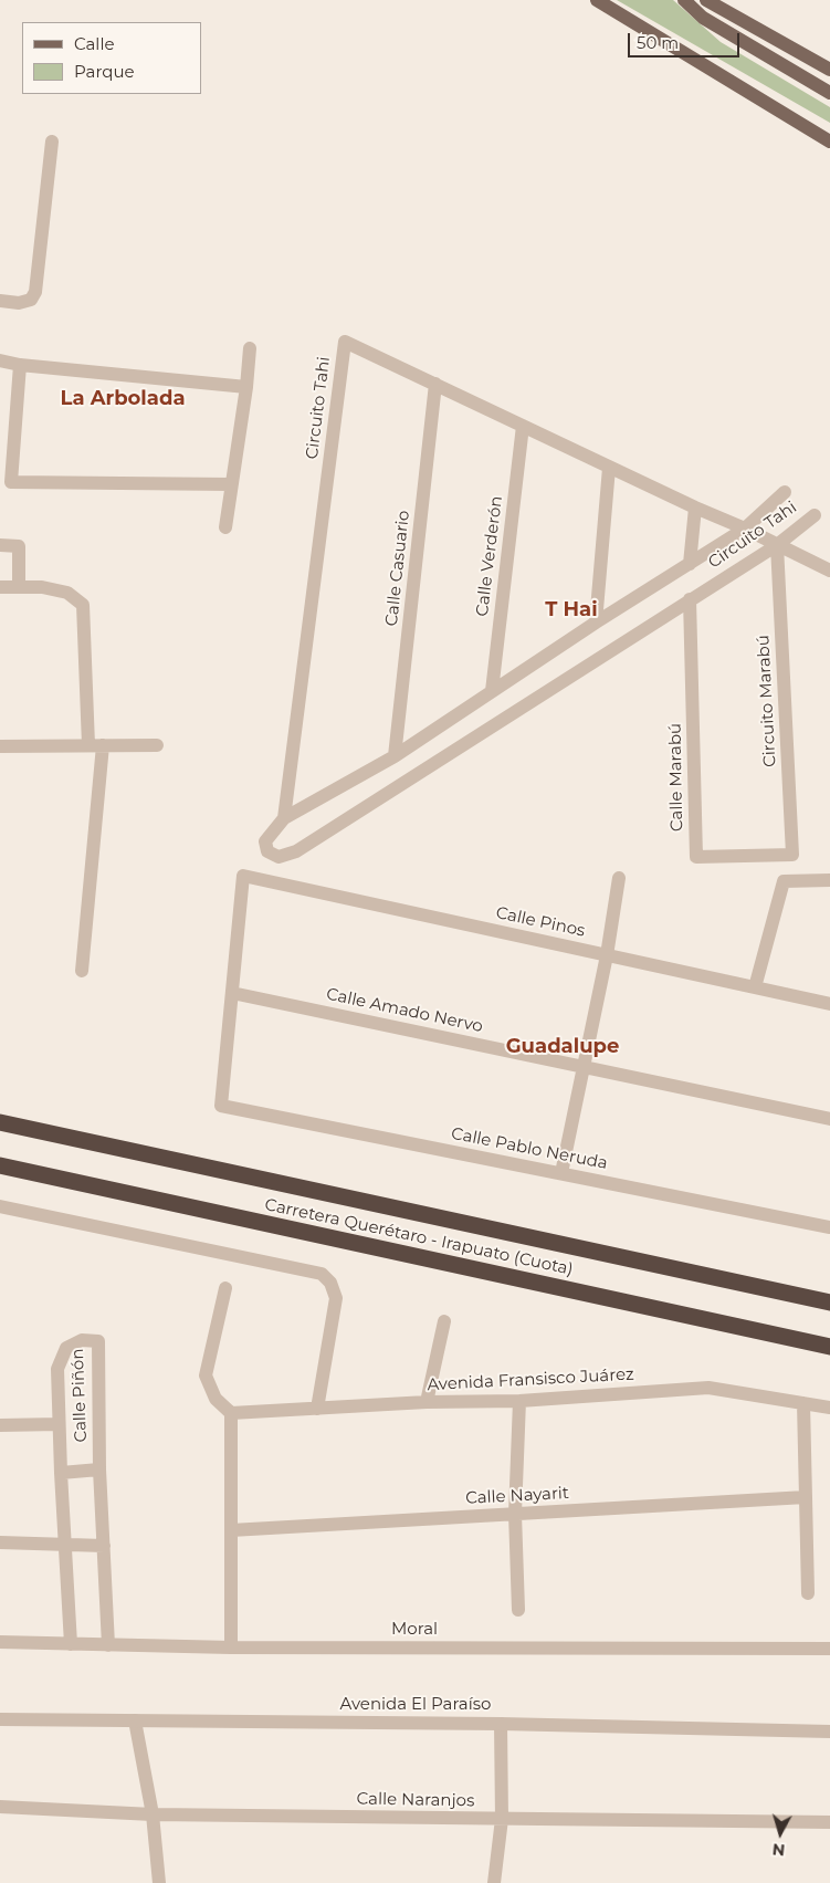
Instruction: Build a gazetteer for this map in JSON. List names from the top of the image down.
{
  "streets": {
    "highway": ["Carretera Querétaro - Irapuato (Cuota)"],
    "street": [
      "Circuito Tahi",
      "Calle Verderón",
      "Calle Casuario",
      "Circuito Marabú",
      "Calle Marabú",
      "Calle Pinos",
      "Calle Amado Nervo",
      "Calle Pablo Neruda",
      "Avenida Fransisco Juárez",
      "Calle Piñón",
      "Calle Nayarit",
      "Moral",
      "Avenida El Paraíso",
      "Calle Naranjos"
    ]
  },
  "crossings": [
    ["Circuito Tahi", "Calle Verderón"],
    ["Circuito Tahi", "Calle Casuario"],
    ["Circuito Tahi", "Circuito Marabú"],
    ["Circuito Tahi", "Calle Marabú"],
    ["Circuito Marabú", "Calle Marabú"],
    ["Calle Pinos", "Calle Amado Nervo"],
    ["Calle Pinos", "Calle Pablo Neruda"],
    ["Calle Amado Nervo", "Calle Pablo Neruda"],
    ["Calle Piñón", "Moral"]
  ],
  "districts": ["La Arbolada", "T Hai", "Guadalupe"],
  "legend": ["Calle", "Parque"],
  "scale_bar": "50 m",
  "north": "bottom"
}
